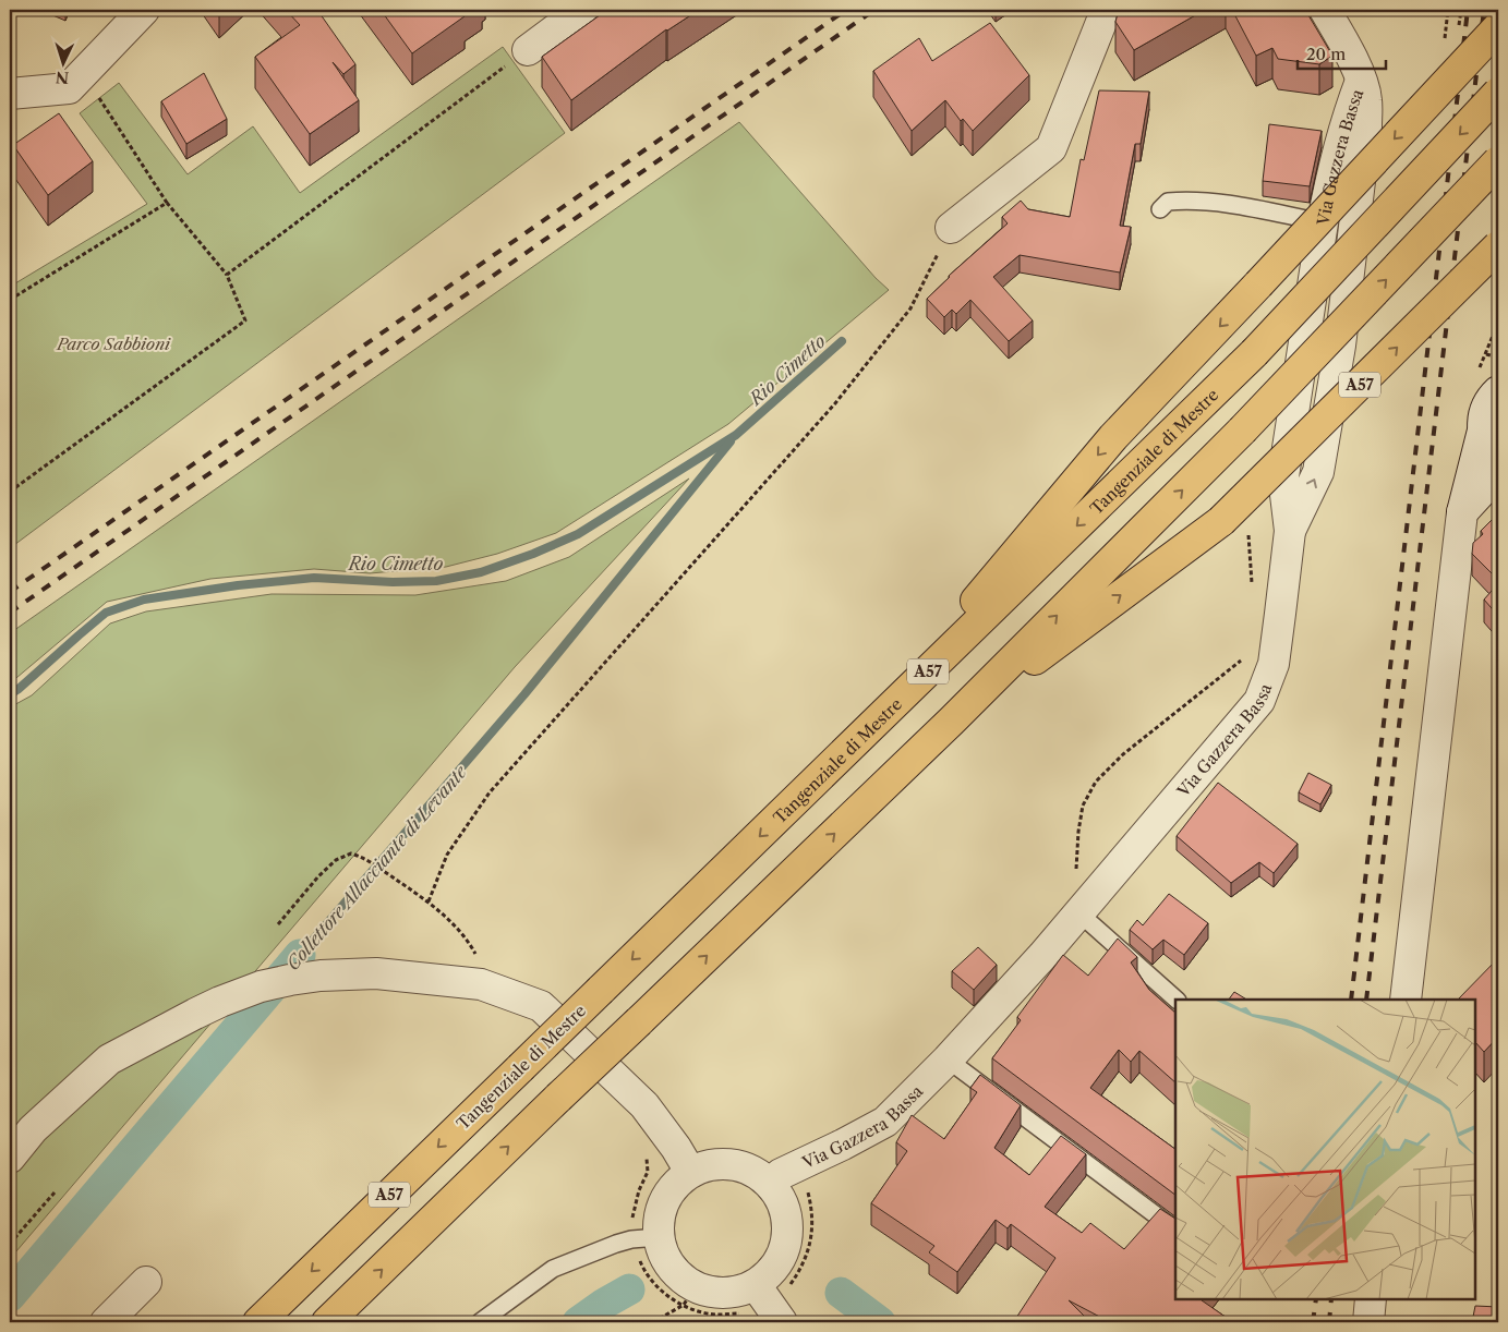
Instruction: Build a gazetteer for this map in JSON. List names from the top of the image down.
{
  "streets": {
    "highway": ["A57", "Tangenziale di Mestre"],
    "street": ["Via Gazzera Bassa"]
  },
  "crossings": [
    ["A57", "Tangenziale di Mestre"]
  ],
  "water": ["Rio Cimetto", "Collettore Allacciante di Levante"],
  "parks": ["Parco Sabbioni"],
  "scale_bar": "20 m",
  "north": "bottom"
}
